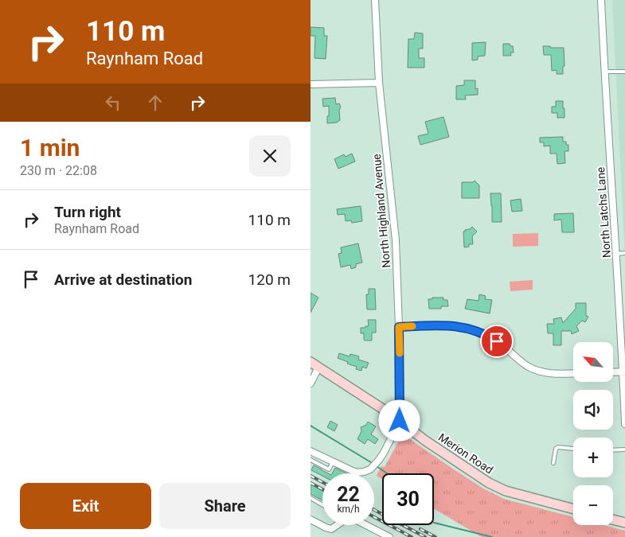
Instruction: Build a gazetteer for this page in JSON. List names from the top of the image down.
{
  "streets": {
    "street": ["North Highland Avenue", "North Latchs Lane", "Merion Road"]
  },
  "crossings": [
    ["North Highland Avenue", "Merion Road"]
  ],
  "north": "top left",
  "page": {
    "turn": ["110 m", "Raynham Road"],
    "heading": ["1 min", "230 m · 22:08"],
    "list": [
      {
        "name": "Turn right",
        "note": "Raynham Road",
        "value": "110 m"
      },
      {
        "name": "Arrive at destination",
        "value": "120 m"
      }
    ],
    "map_buttons": ["+", "−"],
    "speed": "22 km/h",
    "limit": "30",
    "buttons": ["Exit", "Share"]
  }
}
